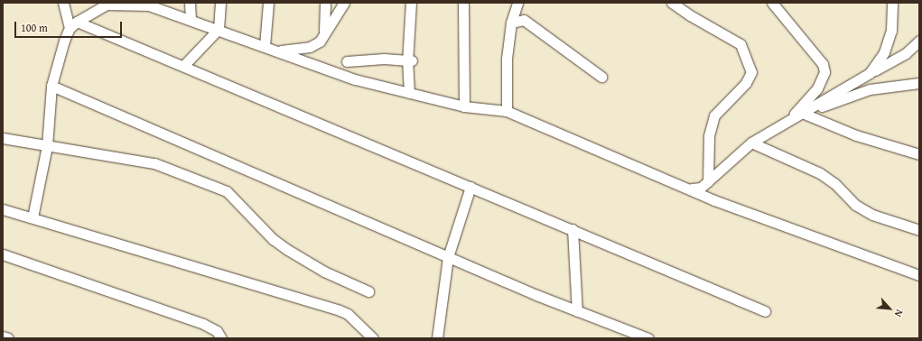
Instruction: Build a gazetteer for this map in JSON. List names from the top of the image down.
{
  "scale_bar": "100 m",
  "north": "bottom right"
}
